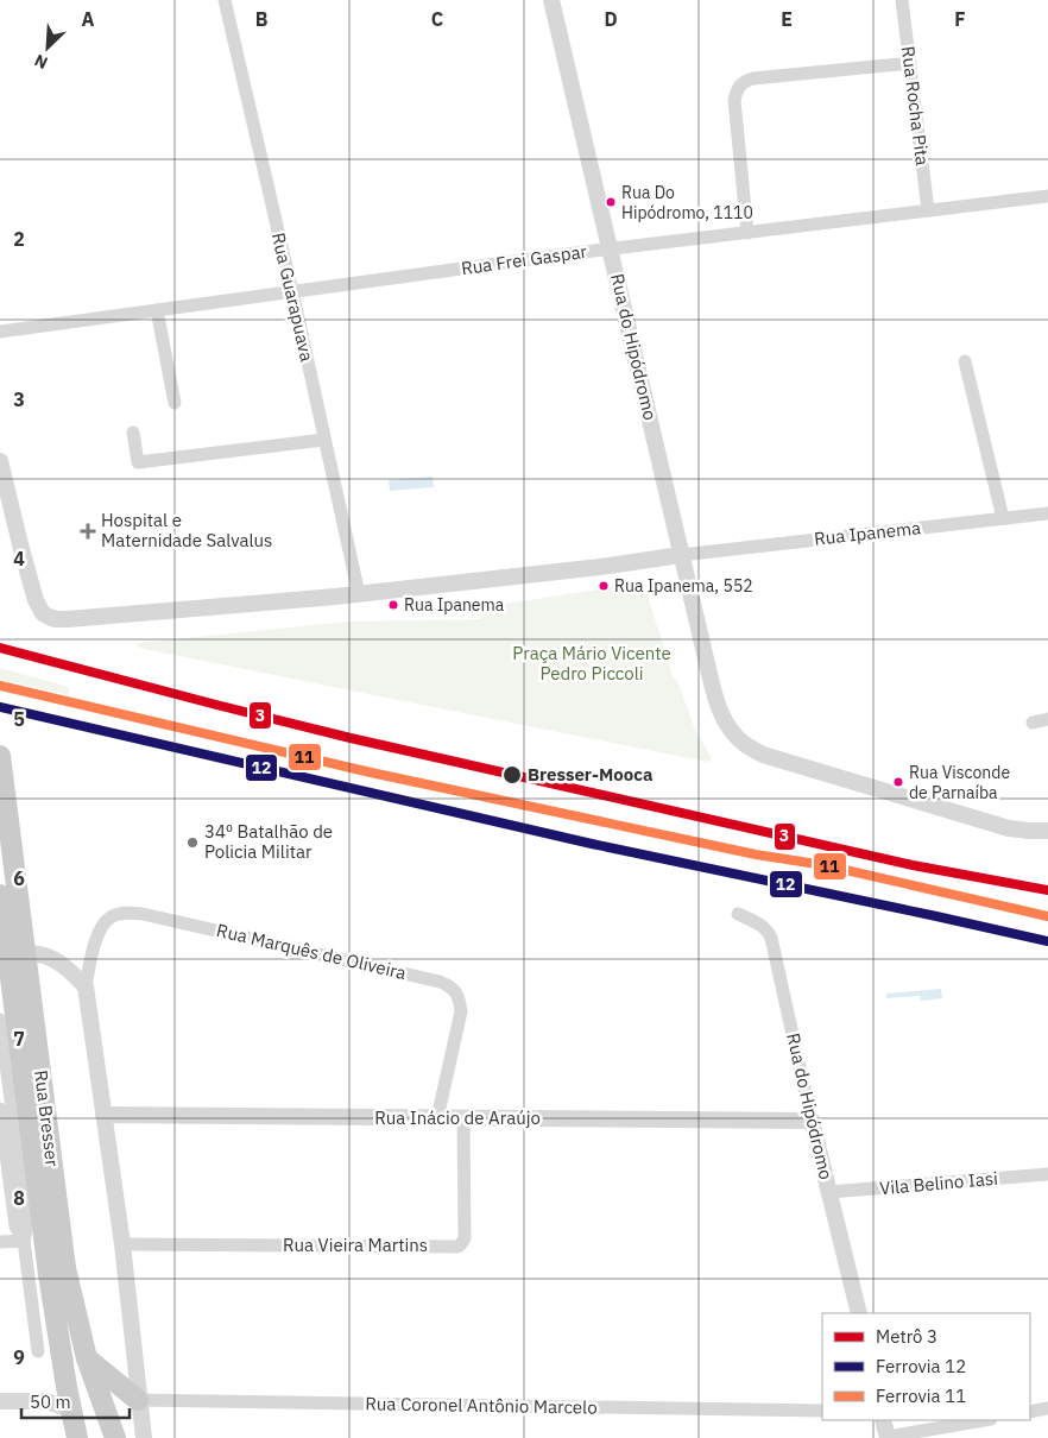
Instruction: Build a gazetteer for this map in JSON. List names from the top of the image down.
{
  "streets": {
    "main road": ["Rua Bresser"],
    "street": [
      "Rua Rocha Pita",
      "Rua Frei Gaspar",
      "Rua Guarapuava",
      "Rua do Hipódromo",
      "Rua Ipanema",
      "Rua Marquês de Oliveira",
      "Rua Inácio de Araújo",
      "Vila Belino Iasi",
      "Rua Vieira Martins",
      "Rua Coronel Antônio Marcelo"
    ]
  },
  "crossings": [
    ["Rua Rocha Pita", "Rua Frei Gaspar"],
    ["Rua Frei Gaspar", "Rua Guarapuava"],
    ["Rua Frei Gaspar", "Rua do Hipódromo"],
    ["Rua Guarapuava", "Rua Ipanema"],
    ["Rua do Hipódromo", "Rua Ipanema"],
    ["Rua do Hipódromo", "Rua Inácio de Araújo"],
    ["Rua do Hipódromo", "Vila Belino Iasi"],
    ["Rua Marquês de Oliveira", "Rua Inácio de Araújo"],
    ["Rua Inácio de Araújo", "Rua Vieira Martins"]
  ],
  "parks": ["Praça Mário Vicente Pedro Piccoli"],
  "places": {
    "other": [
      "Rua Do Hipódromo, 1110",
      "Rua Ipanema, 552",
      "Rua Ipanema",
      "Bresser-Mooca",
      "Rua Visconde de Parnaíba",
      "34º Batalhão de Policia Militar"
    ],
    "health": ["Hospital e Maternidade Salvalus"]
  },
  "lines": ["metro line 3", "rail line 11", "rail line 12"],
  "legend": ["Metrô 3", "Ferrovia 12", "Ferrovia 11"],
  "scale_bar": "50 m",
  "north": "bottom left",
  "grid": {
    "columns": [
      "A",
      "B",
      "C",
      "D",
      "E",
      "F"
    ],
    "rows": [
      "2",
      "3",
      "4",
      "5",
      "6",
      "7",
      "8",
      "9"
    ]
  }
}
